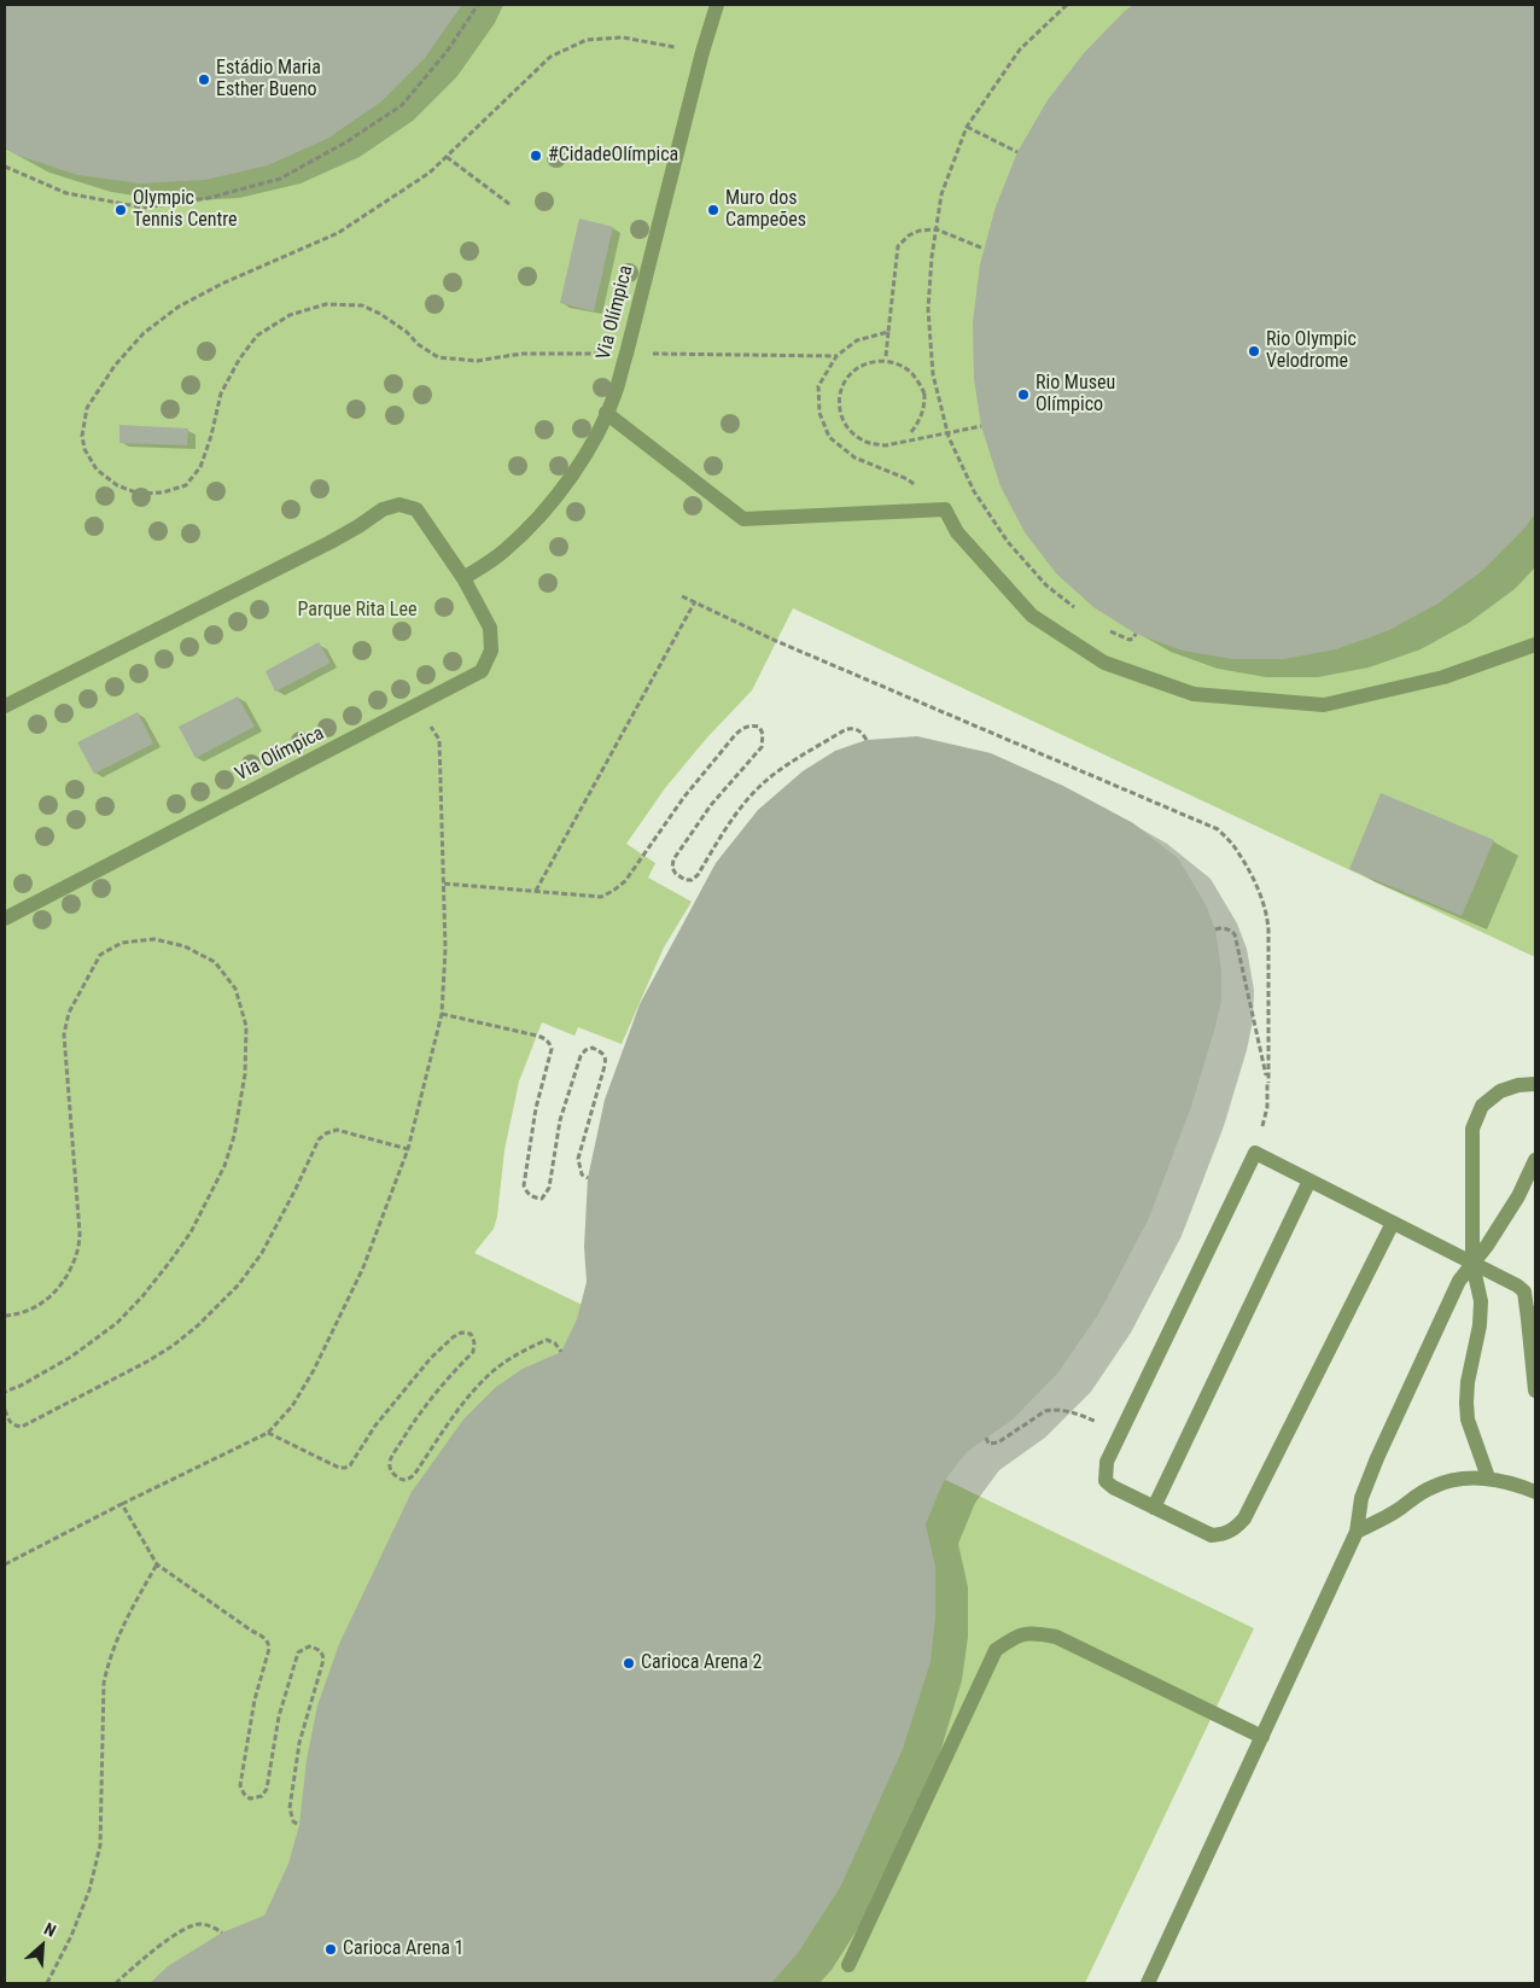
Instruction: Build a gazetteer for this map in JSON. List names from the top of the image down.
{
  "streets": {
    "street": ["Via Olímpica"]
  },
  "parks": ["Parque Rita Lee"],
  "places": [
    "Estádio Maria Esther Bueno",
    "#CidadeOlímpica",
    "Olympic Tennis Centre",
    "Muro dos Campeões",
    "Rio Olympic Velodrome",
    "Rio Museu Olímpico",
    "Carioca Arena 2",
    "Carioca Arena 1"
  ],
  "north": "top right"
}
